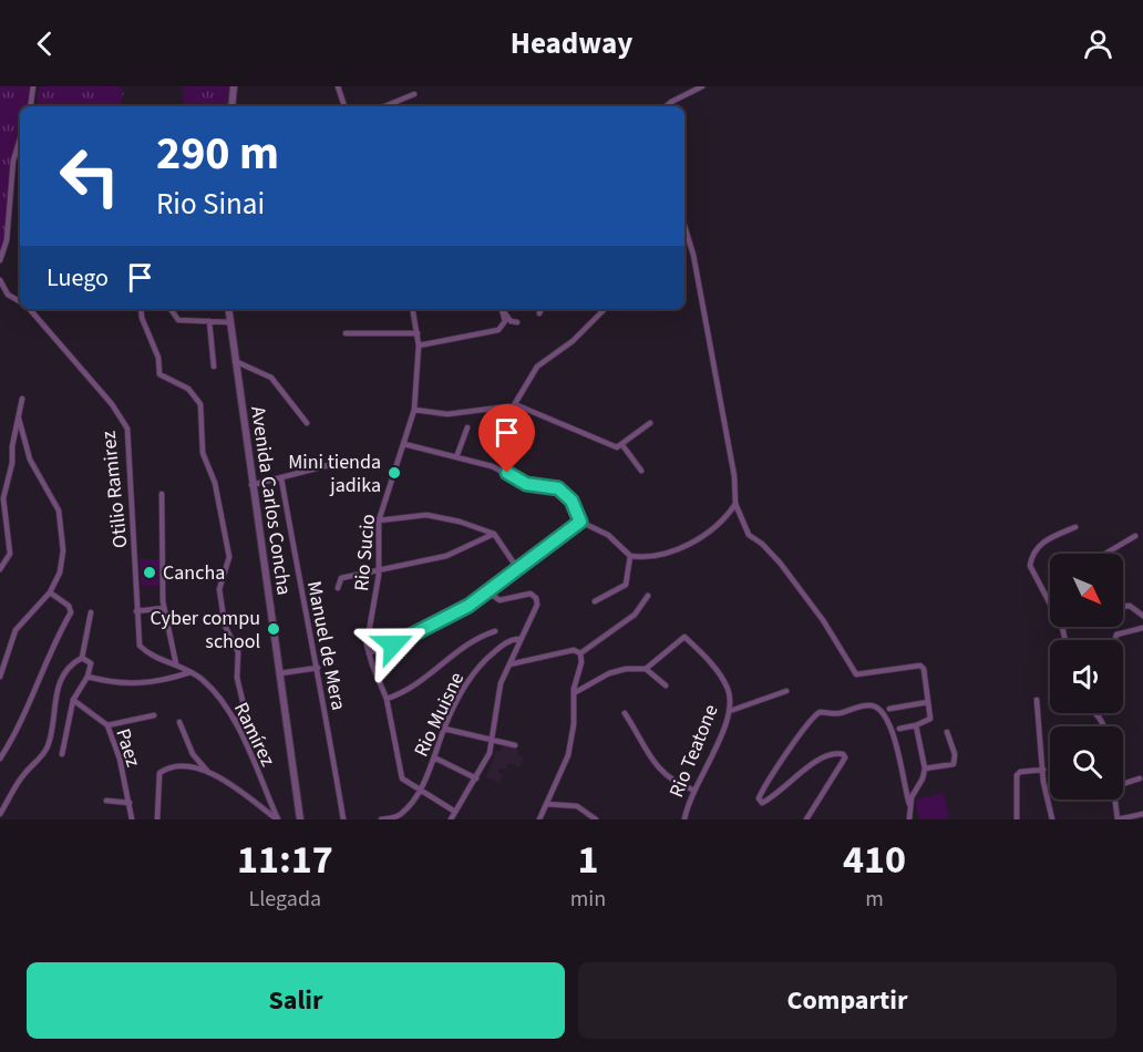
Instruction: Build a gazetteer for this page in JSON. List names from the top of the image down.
{
  "streets": {
    "street": [
      "Otilio Ramirez",
      "Avenida Carlos Concha",
      "Rio Sucio",
      "Manuel de Mera",
      "Rio Muisne",
      "Ramírez",
      "Paez",
      "Rio Teatone"
    ]
  },
  "crossings": [
    ["Otilio Ramirez", "Ramírez"],
    ["Rio Sucio", "Rio Muisne"]
  ],
  "places": ["Mini tienda jadika", "Cancha", "Cyber compu school"],
  "north": "bottom right",
  "page": {
    "header": "Headway",
    "turn": ["290 m", "Rio Sinai"],
    "then": "Luego",
    "eta": [
      "11:17",
      "Llegada",
      "1",
      "min",
      "410",
      "m"
    ],
    "buttons": ["Salir", "Compartir"]
  }
}
